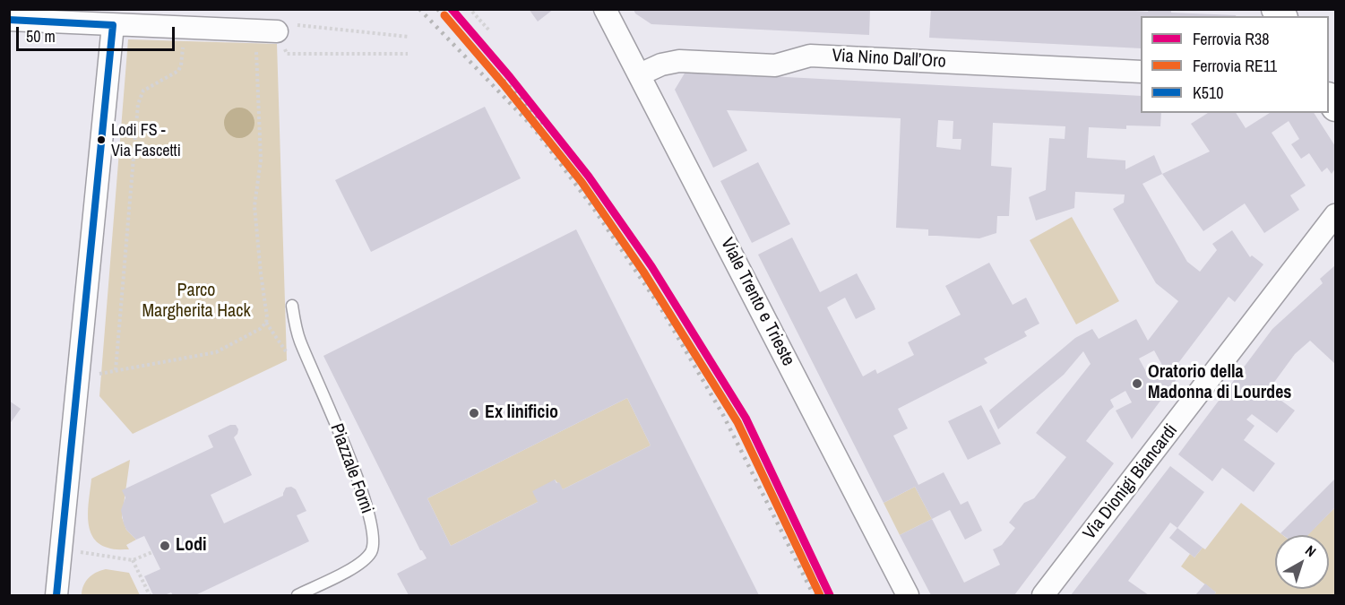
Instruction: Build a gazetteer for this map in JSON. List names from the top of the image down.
{
  "streets": {
    "street": ["Via Nino Dall’Oro", "Viale Trento e Trieste", "Via Dionigi Biancardi"],
    "lane": ["Piazzale Forni"]
  },
  "crossings": [
    ["Via Nino Dall’Oro", "Viale Trento e Trieste"]
  ],
  "parks": ["Parco Margherita Hack"],
  "places": [
    "Lodi FS - Via Fascetti",
    "Oratorio della Madonna di Lourdes",
    "Ex linificio",
    "Lodi"
  ],
  "lines": ["rail line R38", "rail line RE11", "transit line K510"],
  "legend": ["Ferrovia R38", "Ferrovia RE11", "K510"],
  "scale_bar": "50 m",
  "north": "top right"
}
